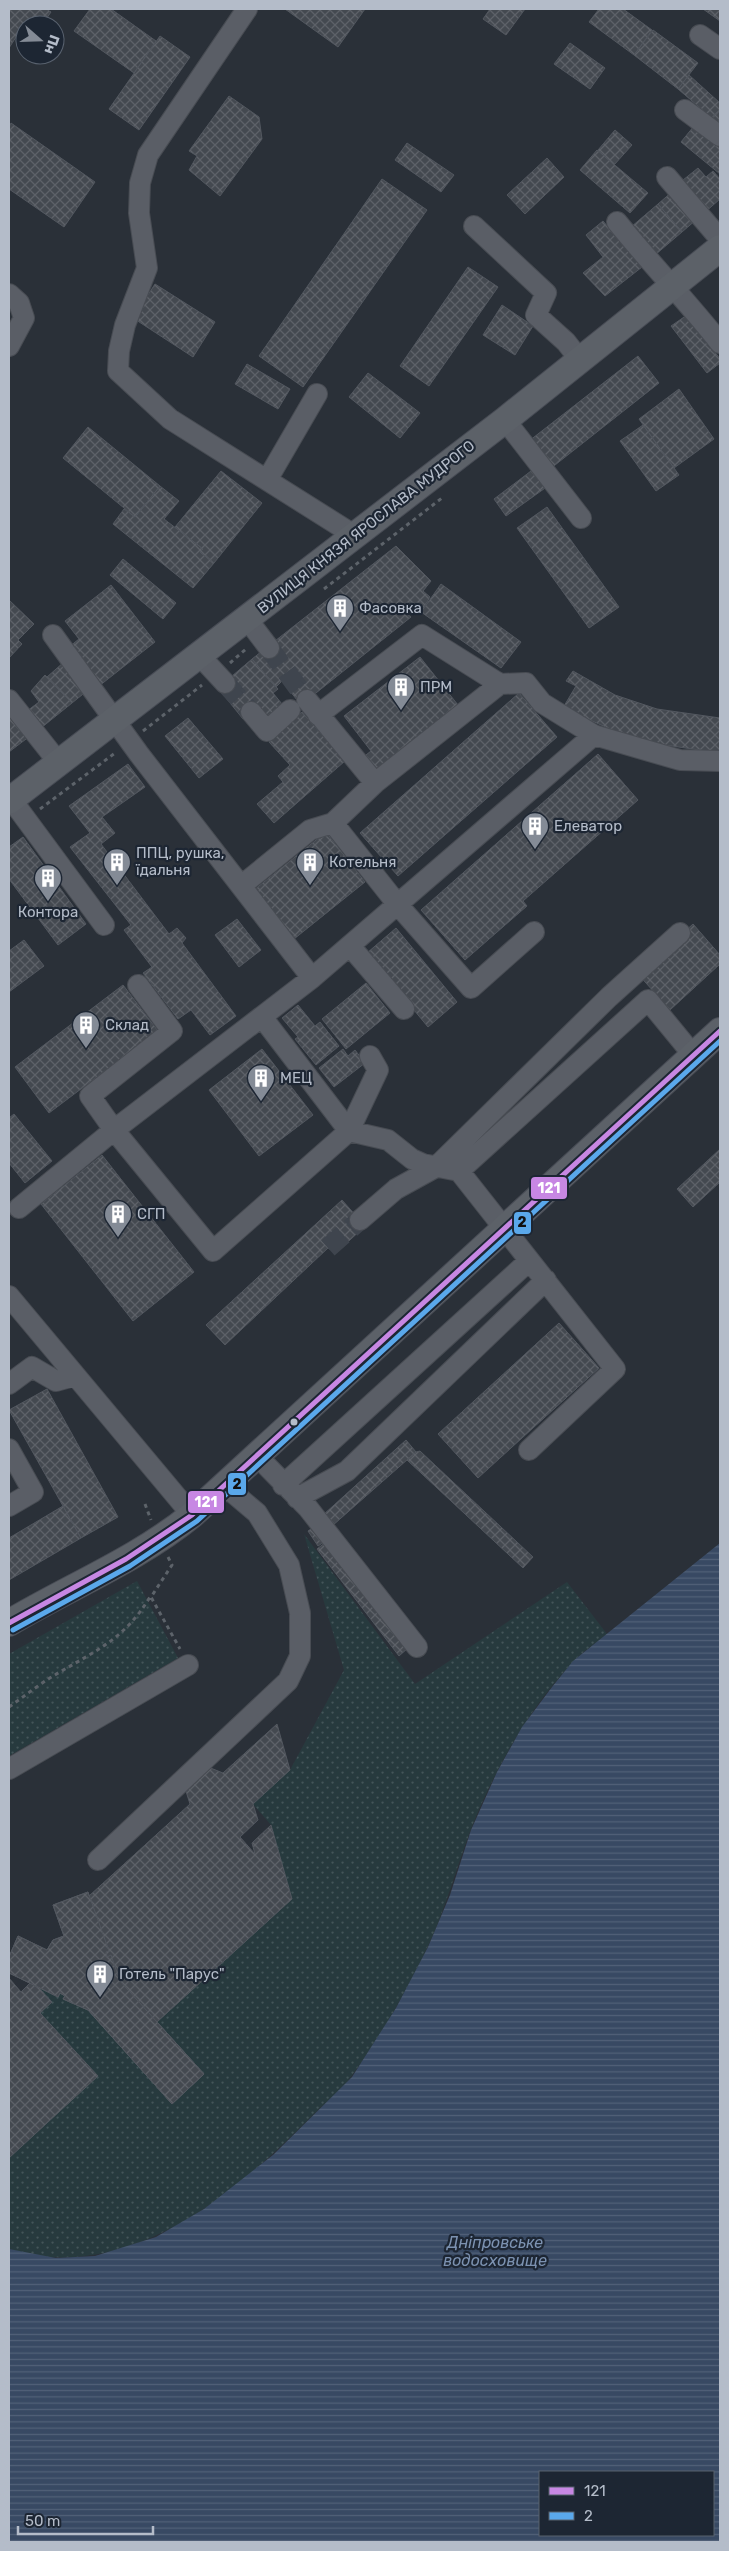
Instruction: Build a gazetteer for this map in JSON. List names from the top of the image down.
{
  "streets": {
    "main road": ["ВУЛИЦЯ КНЯЗЯ ЯРОСЛАВА МУДРОГО"]
  },
  "water": ["Дніпровське водосховище"],
  "places": {
    "building": [
      "Фасовка",
      "ПРМ",
      "Елеватор",
      "ППЦ, рушка, їдальня",
      "Котельня",
      "Контора",
      "Склад",
      "МЕЦ",
      "СГП",
      "Готель \"Парус\""
    ]
  },
  "lines": ["transit line 121", "transit line 2"],
  "legend": ["121", "2"],
  "scale_bar": "50 m",
  "north": "right"
}
